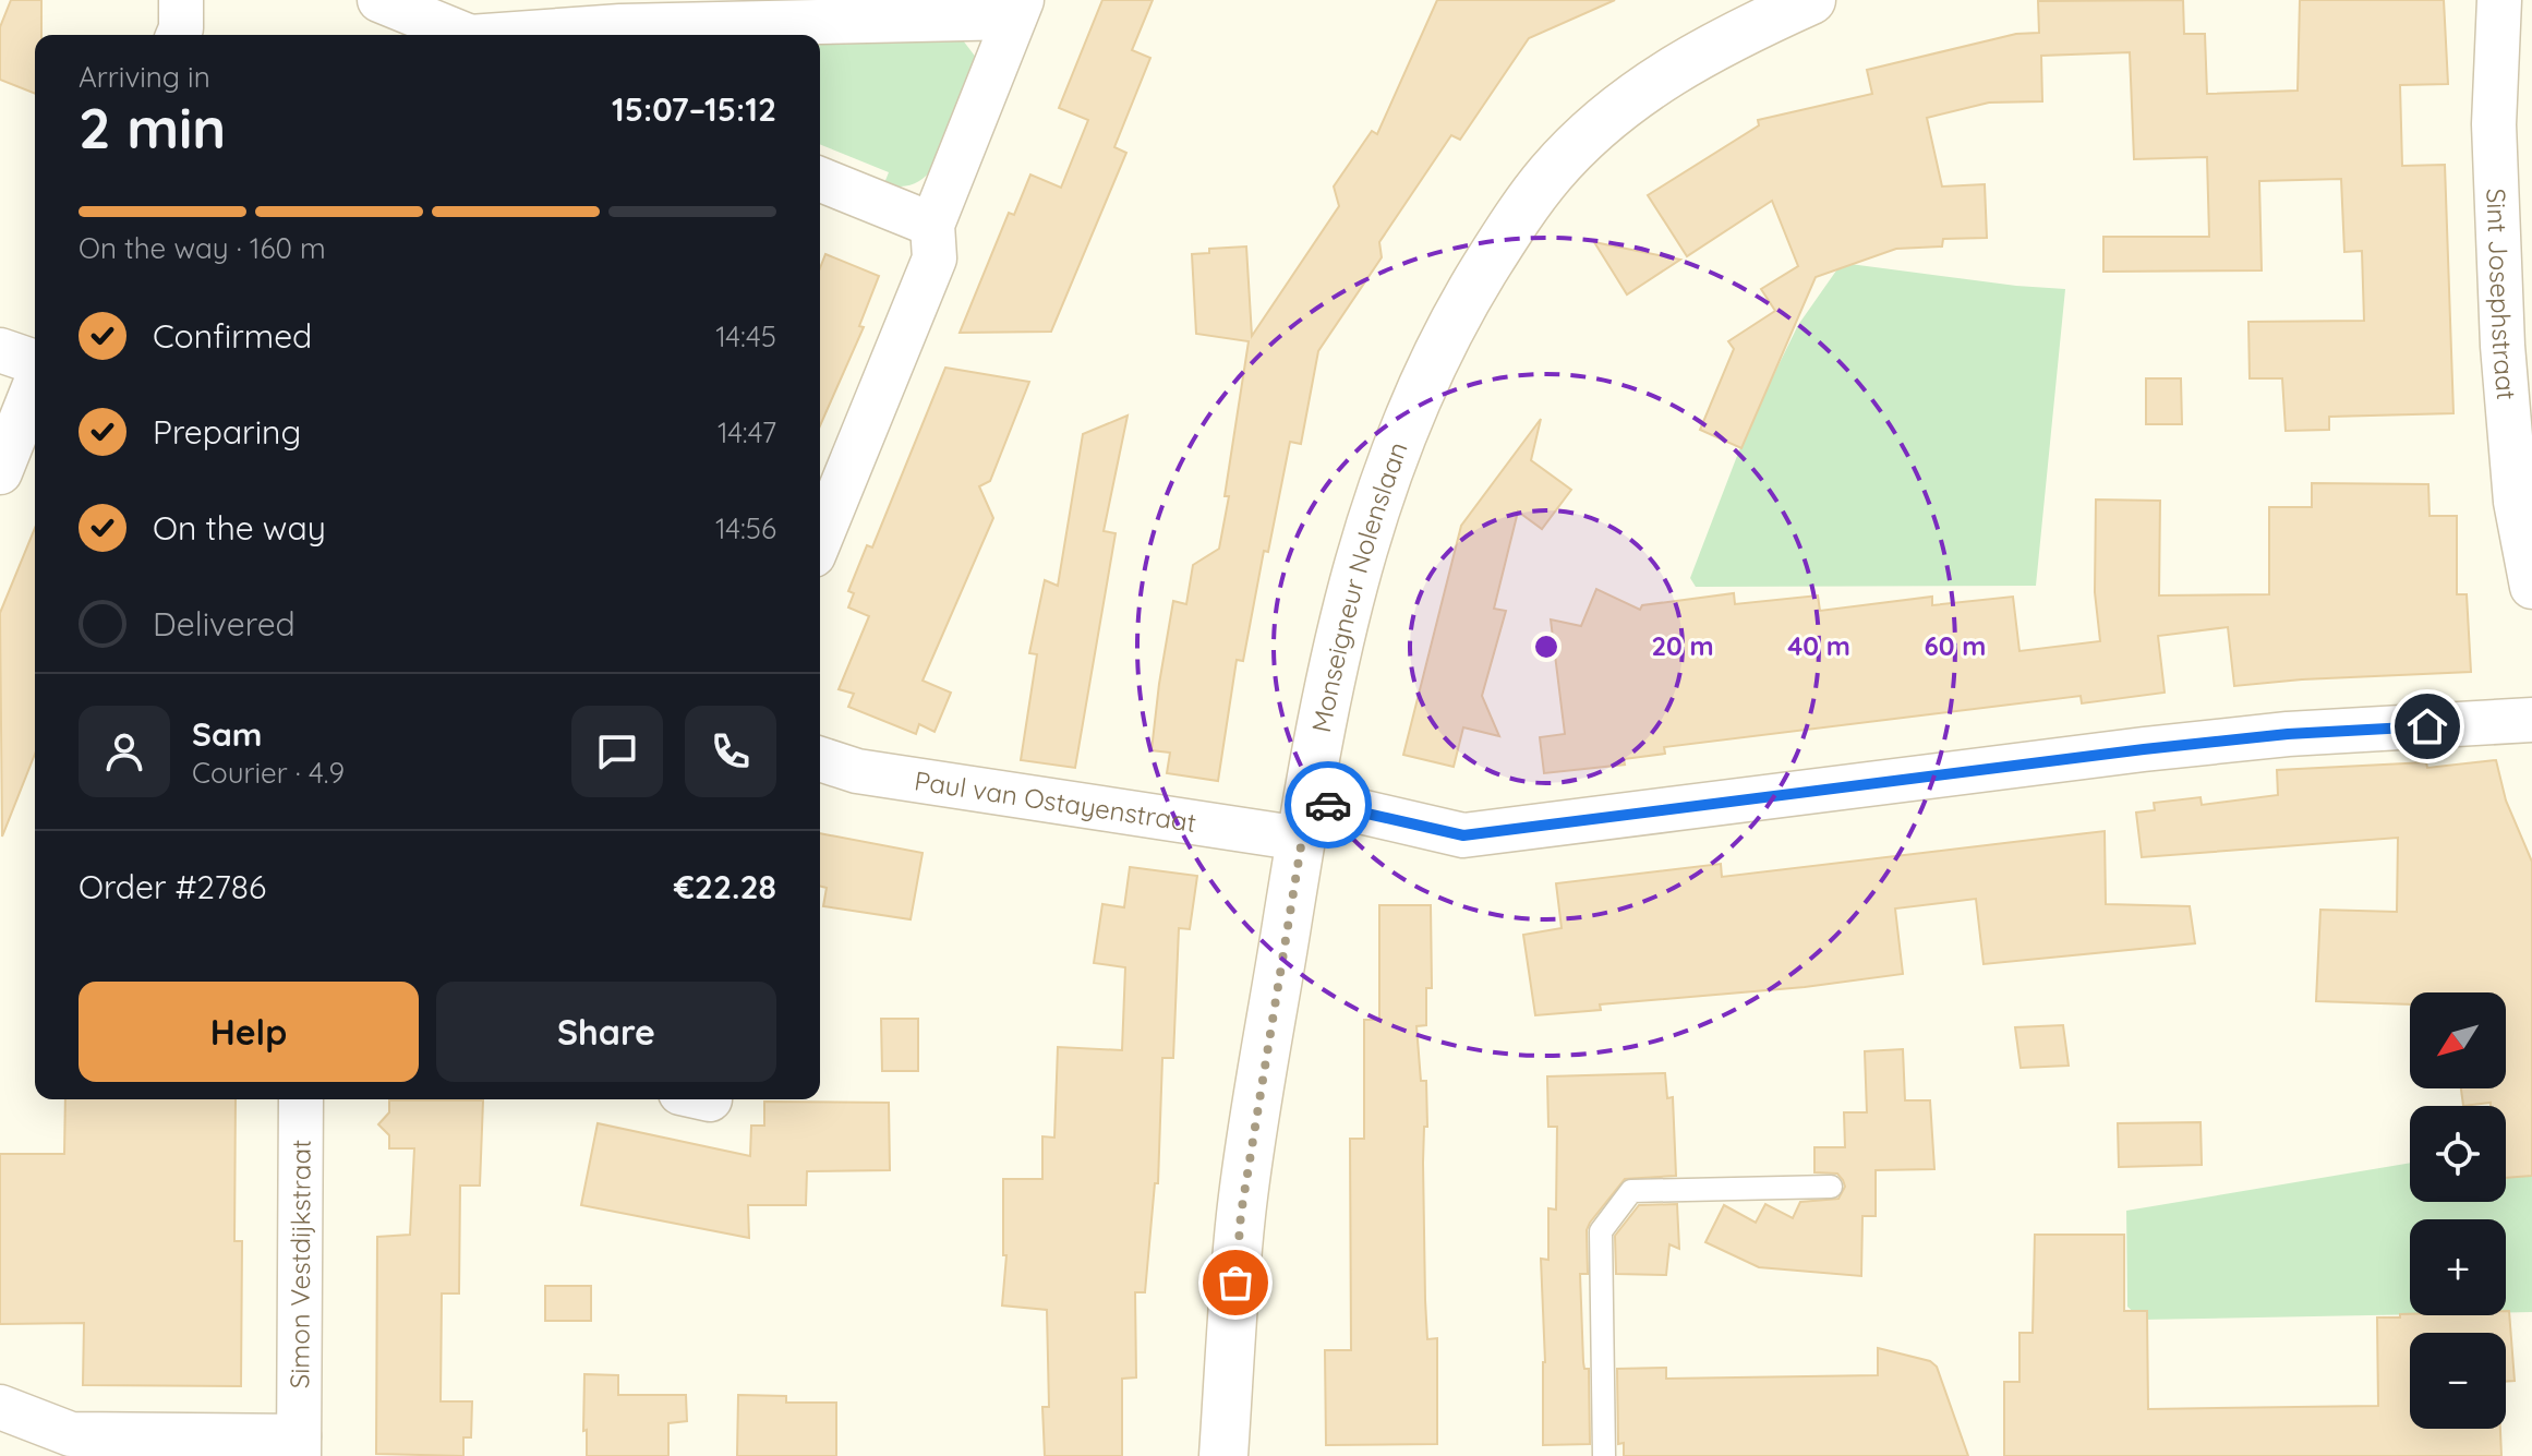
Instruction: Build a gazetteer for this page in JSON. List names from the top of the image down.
{
  "streets": {
    "street": [
      "Sint Josephstraat",
      "Monseigneur Nolenslaan",
      "Paul van Ostayenstraat",
      "Simon Vestdijkstraat"
    ]
  },
  "crossings": [
    ["Monseigneur Nolenslaan", "Paul van Ostayenstraat"]
  ],
  "north": "bottom left",
  "page": {
    "heading": ["2 min", "Arriving in", "15:07–15:12"],
    "panel": [
      "Sam",
      "Courier · 4.9",
      "Order #2786",
      "€22.28"
    ],
    "bar": "On the way · 160 m",
    "list": [
      ["Confirmed", "14:45"],
      ["Preparing", "14:47"],
      ["On the way", "14:56"],
      "Delivered"
    ],
    "buttons": ["Help", "Share"],
    "map_buttons": ["+", "−"]
  },
  "rings": ["20 m", "40 m", "60 m"]
}
